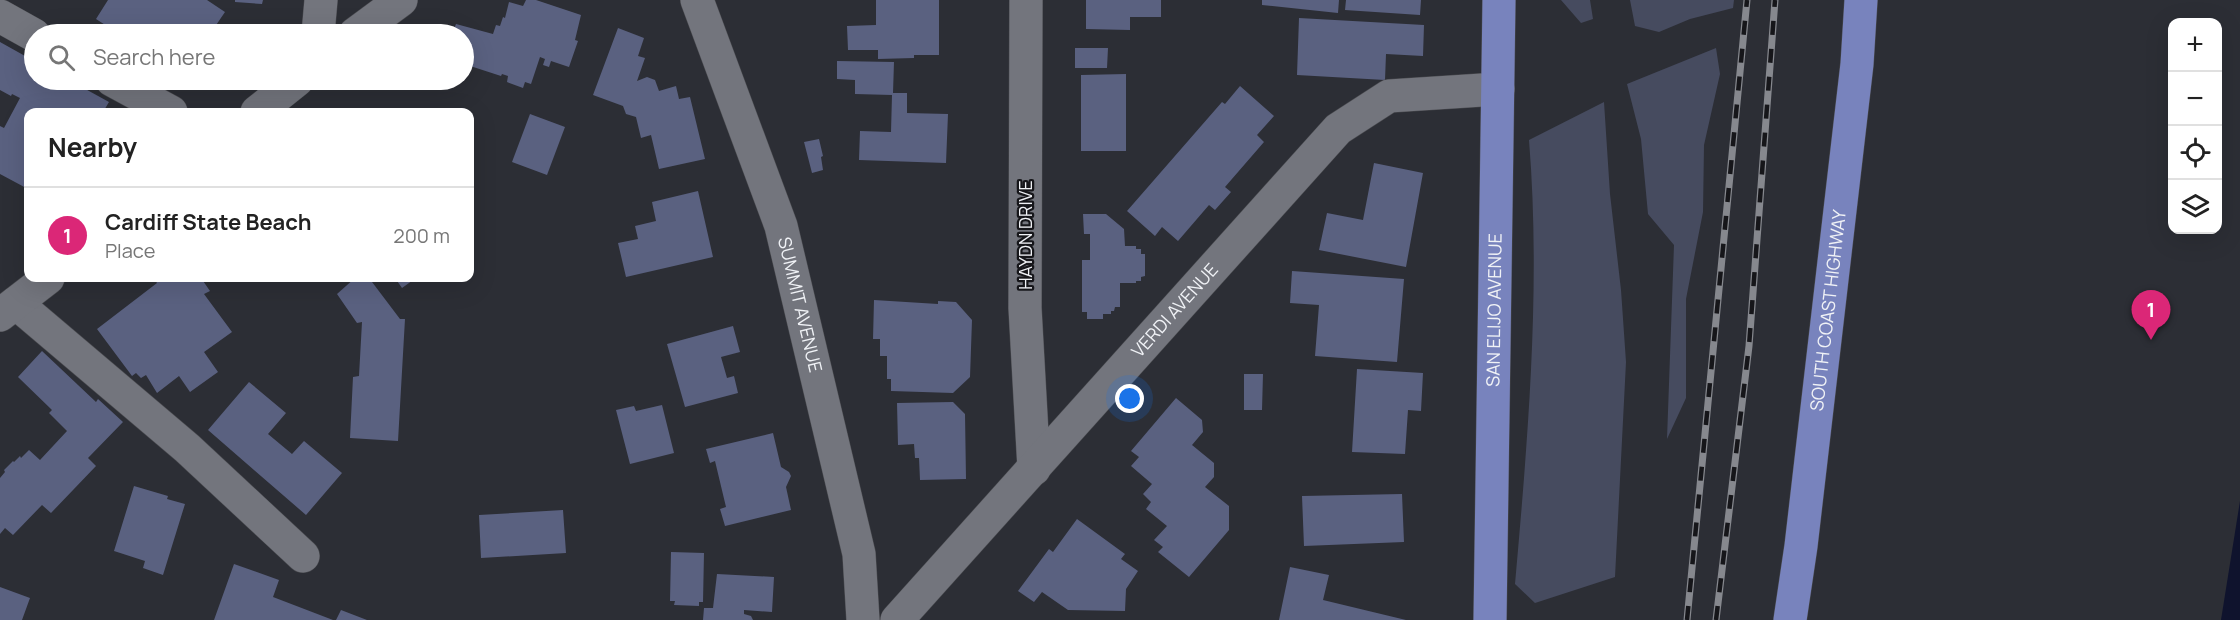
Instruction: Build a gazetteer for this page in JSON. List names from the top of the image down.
{
  "streets": {
    "main road": ["SAN ELIJO AVENUE", "SOUTH COAST HIGHWAY"],
    "street": ["HAYDN DRIVE", "SUMMIT AVENUE", "VERDI AVENUE"]
  },
  "crossings": [
    ["HAYDN DRIVE", "VERDI AVENUE"],
    ["SAN ELIJO AVENUE", "VERDI AVENUE"]
  ],
  "page": {
    "map_buttons": ["+", "−"],
    "search": "Search here",
    "heading": "Nearby",
    "list": [
      {
        "mark": "1",
        "name": "Cardiff State Beach",
        "note": "Place",
        "value": "200 m"
      }
    ],
    "pins": "1"
  }
}
